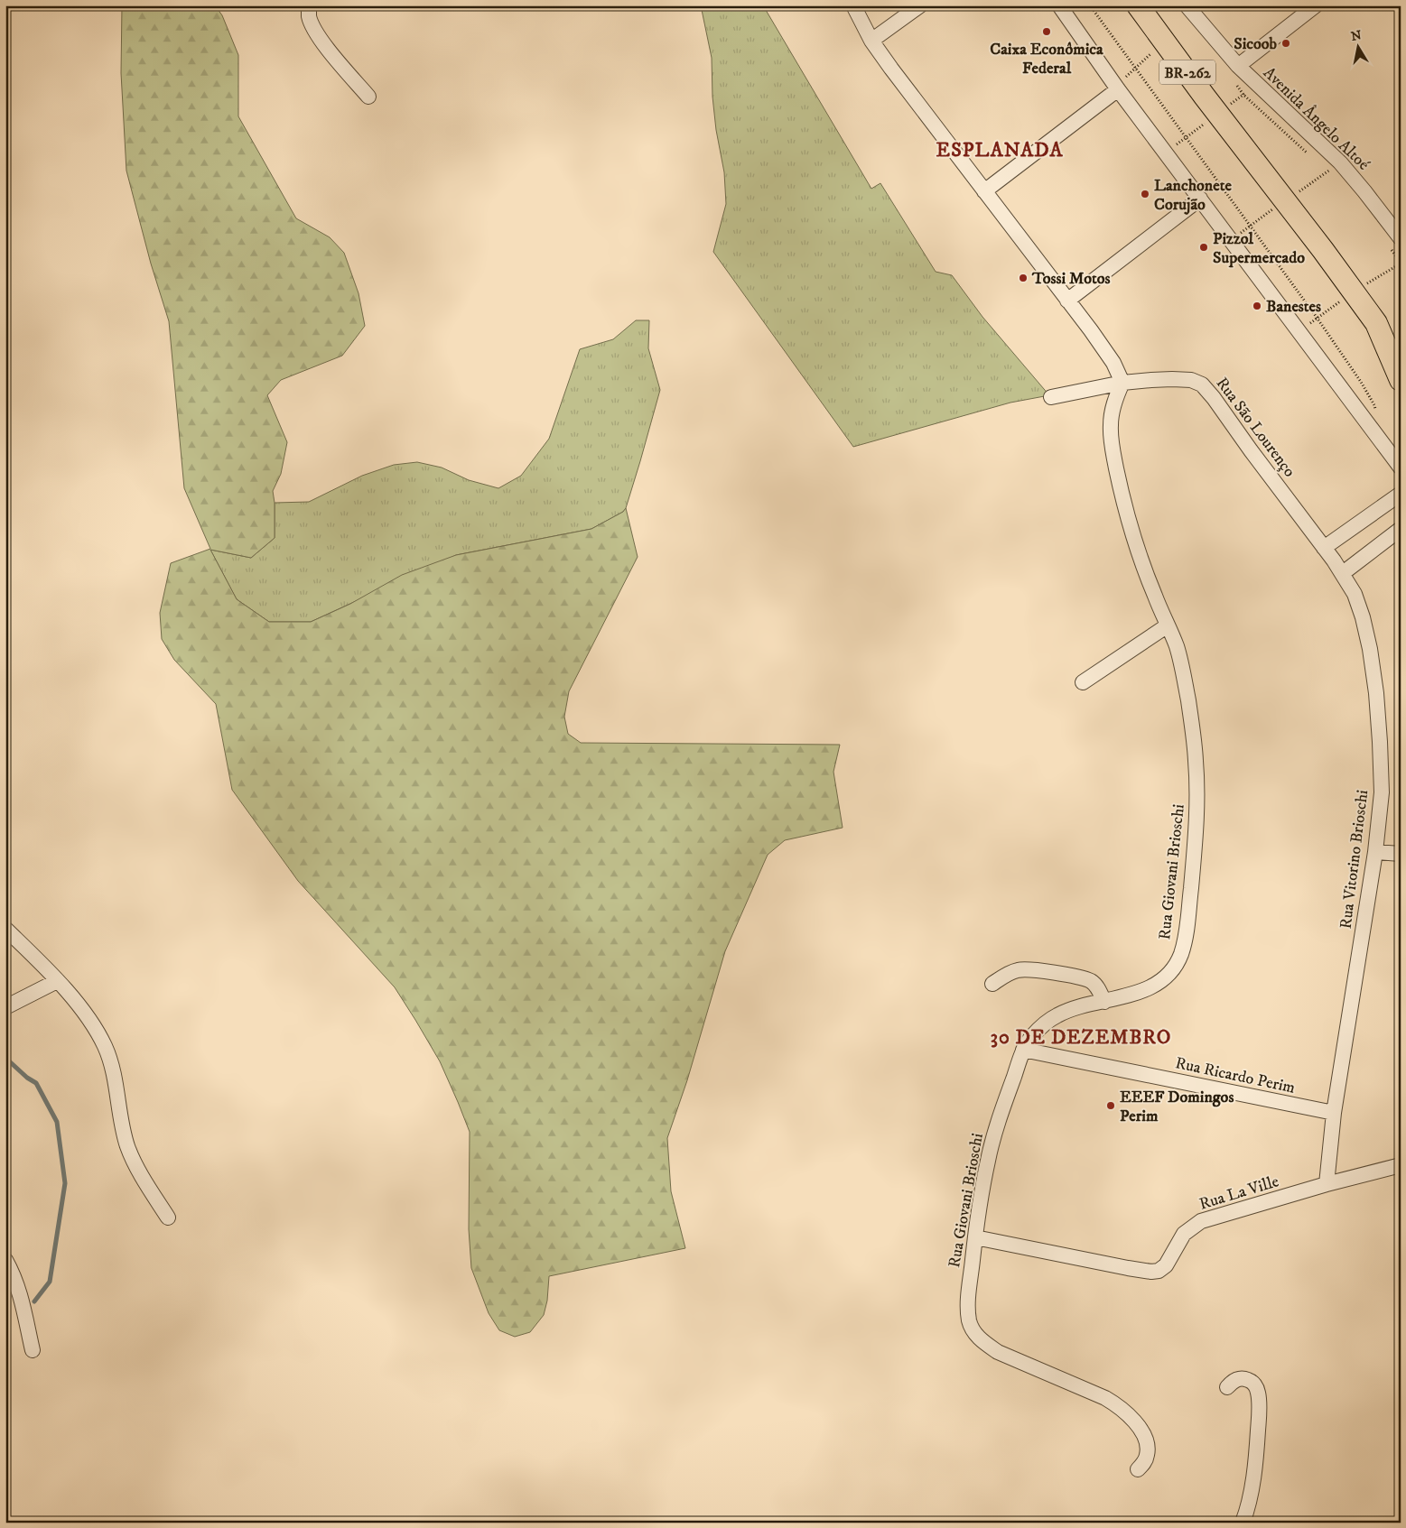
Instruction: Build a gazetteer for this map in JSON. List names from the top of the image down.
{
  "streets": {
    "highway": ["BR-262"],
    "street": [
      "Avenida Ângelo Altoé",
      "Rua São Lourenço",
      "Rua Vitorino Brioschi",
      "Rua Giovani Brioschi",
      "Rua Ricardo Perim",
      "Rua La Ville"
    ]
  },
  "crossings": [
    ["Rua São Lourenço", "Rua Vitorino Brioschi"],
    ["Rua São Lourenço", "Rua Giovani Brioschi"],
    ["Rua Vitorino Brioschi", "Rua Ricardo Perim"],
    ["Rua Vitorino Brioschi", "Rua La Ville"],
    ["Rua Giovani Brioschi", "Rua Ricardo Perim"],
    ["Rua Giovani Brioschi", "Rua La Ville"]
  ],
  "districts": ["ESPLANADA", "30 DE DEZEMBRO"],
  "places": [
    "Caixa Econômica Federal",
    "Sicoob",
    "Lanchonete Corujão",
    "Pizzol Supermercado",
    "Tossi Motos",
    "Banestes",
    "EEEF Domingos Perim"
  ],
  "north": "top"
}
